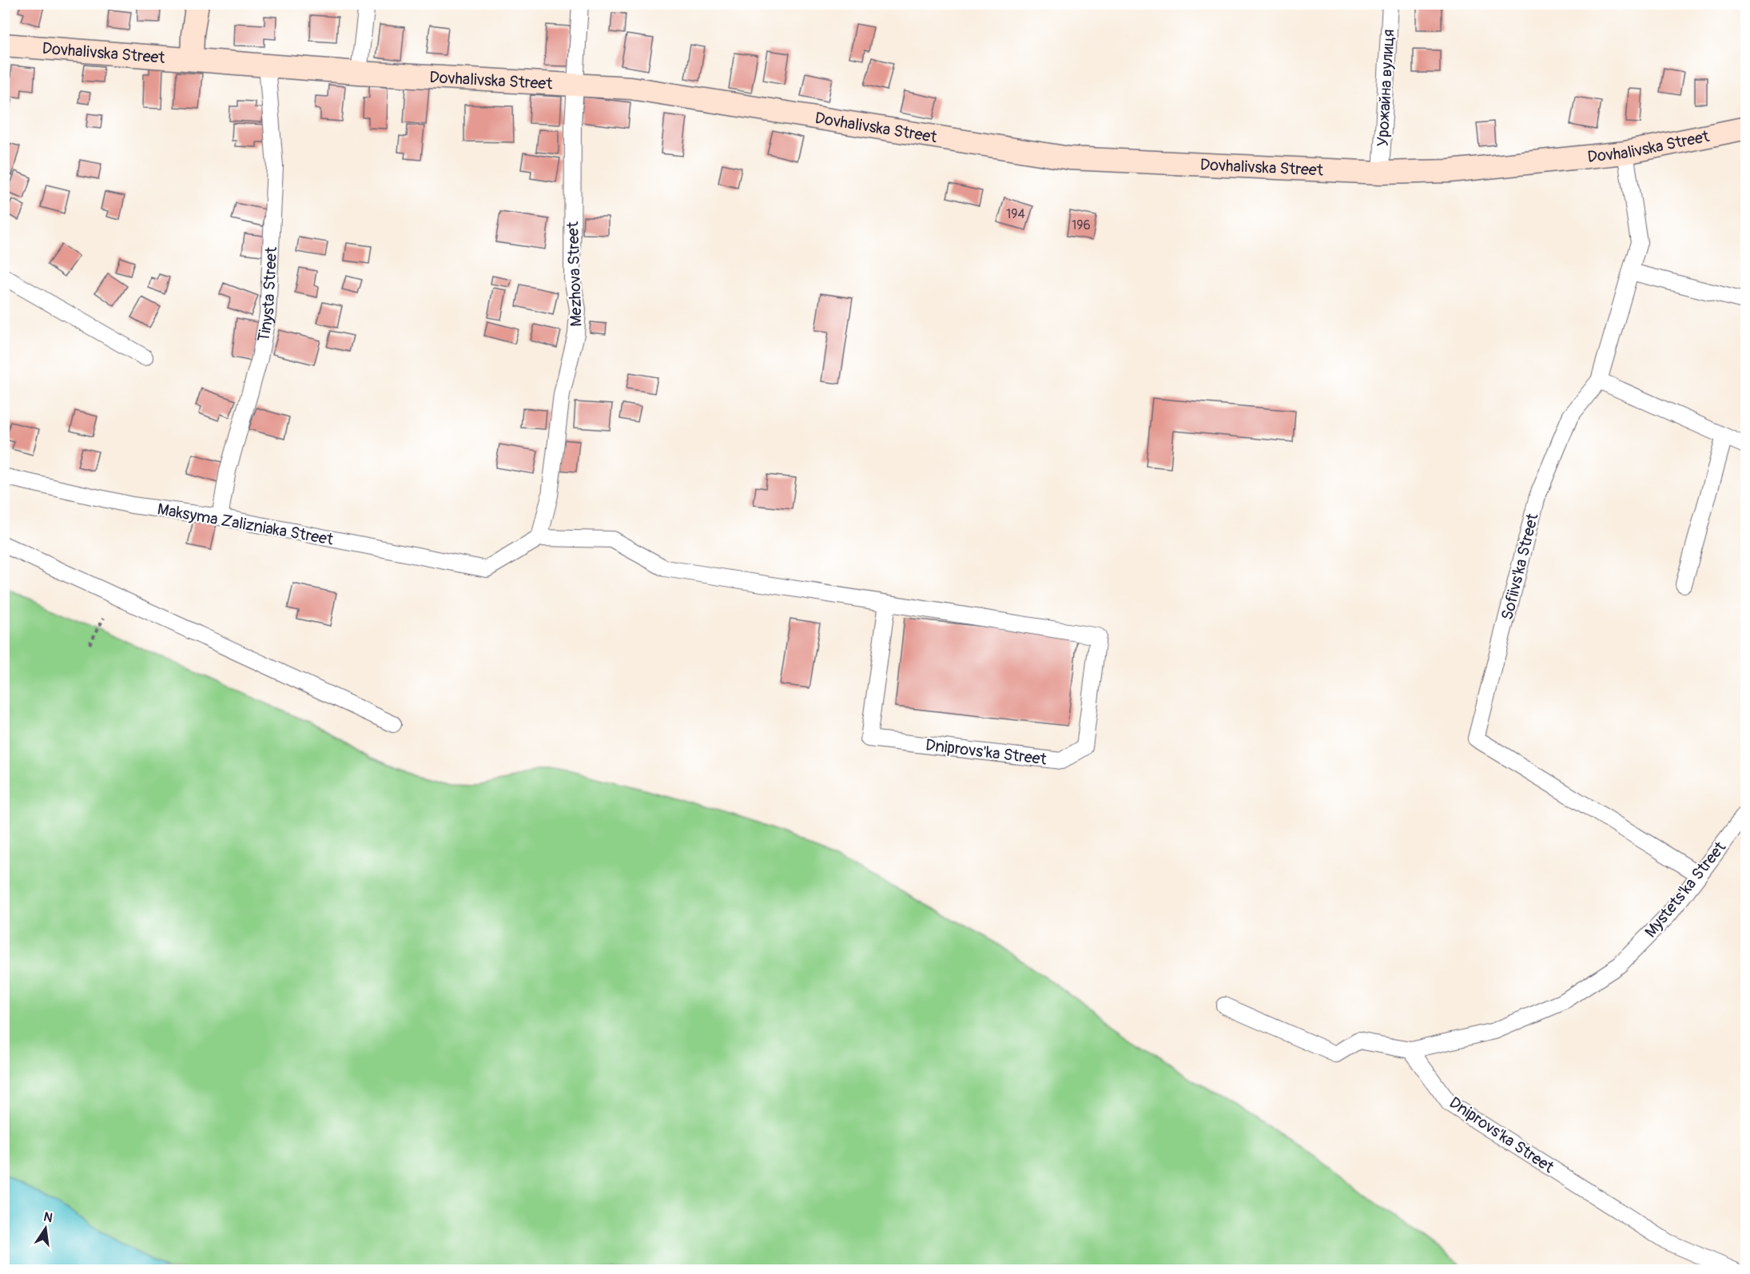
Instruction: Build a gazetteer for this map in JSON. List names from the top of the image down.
{
  "streets": {
    "street": [
      "Dovhalivska Street",
      "Урожайна вулиця",
      "Mezhova Street",
      "Tinysta Street",
      "Maksyma Zalizniaka Street",
      "Sofiivs'ka Street",
      "Dniprovs'ka Street",
      "Mystets'ka Street"
    ]
  },
  "crossings": [
    ["Dovhalivska Street", "Урожайна вулиця"],
    ["Dovhalivska Street", "Mezhova Street"],
    ["Dovhalivska Street", "Tinysta Street"],
    ["Dovhalivska Street", "Sofiivs'ka Street"],
    ["Mezhova Street", "Maksyma Zalizniaka Street"],
    ["Mezhova Street", "Dniprovs'ka Street"],
    ["Tinysta Street", "Maksyma Zalizniaka Street"],
    ["Maksyma Zalizniaka Street", "Dniprovs'ka Street"],
    ["Sofiivs'ka Street", "Mystets'ka Street"],
    ["Dniprovs'ka Street", "Mystets'ka Street"]
  ],
  "house_numbers": ["194", "196"],
  "north": "top"
}
